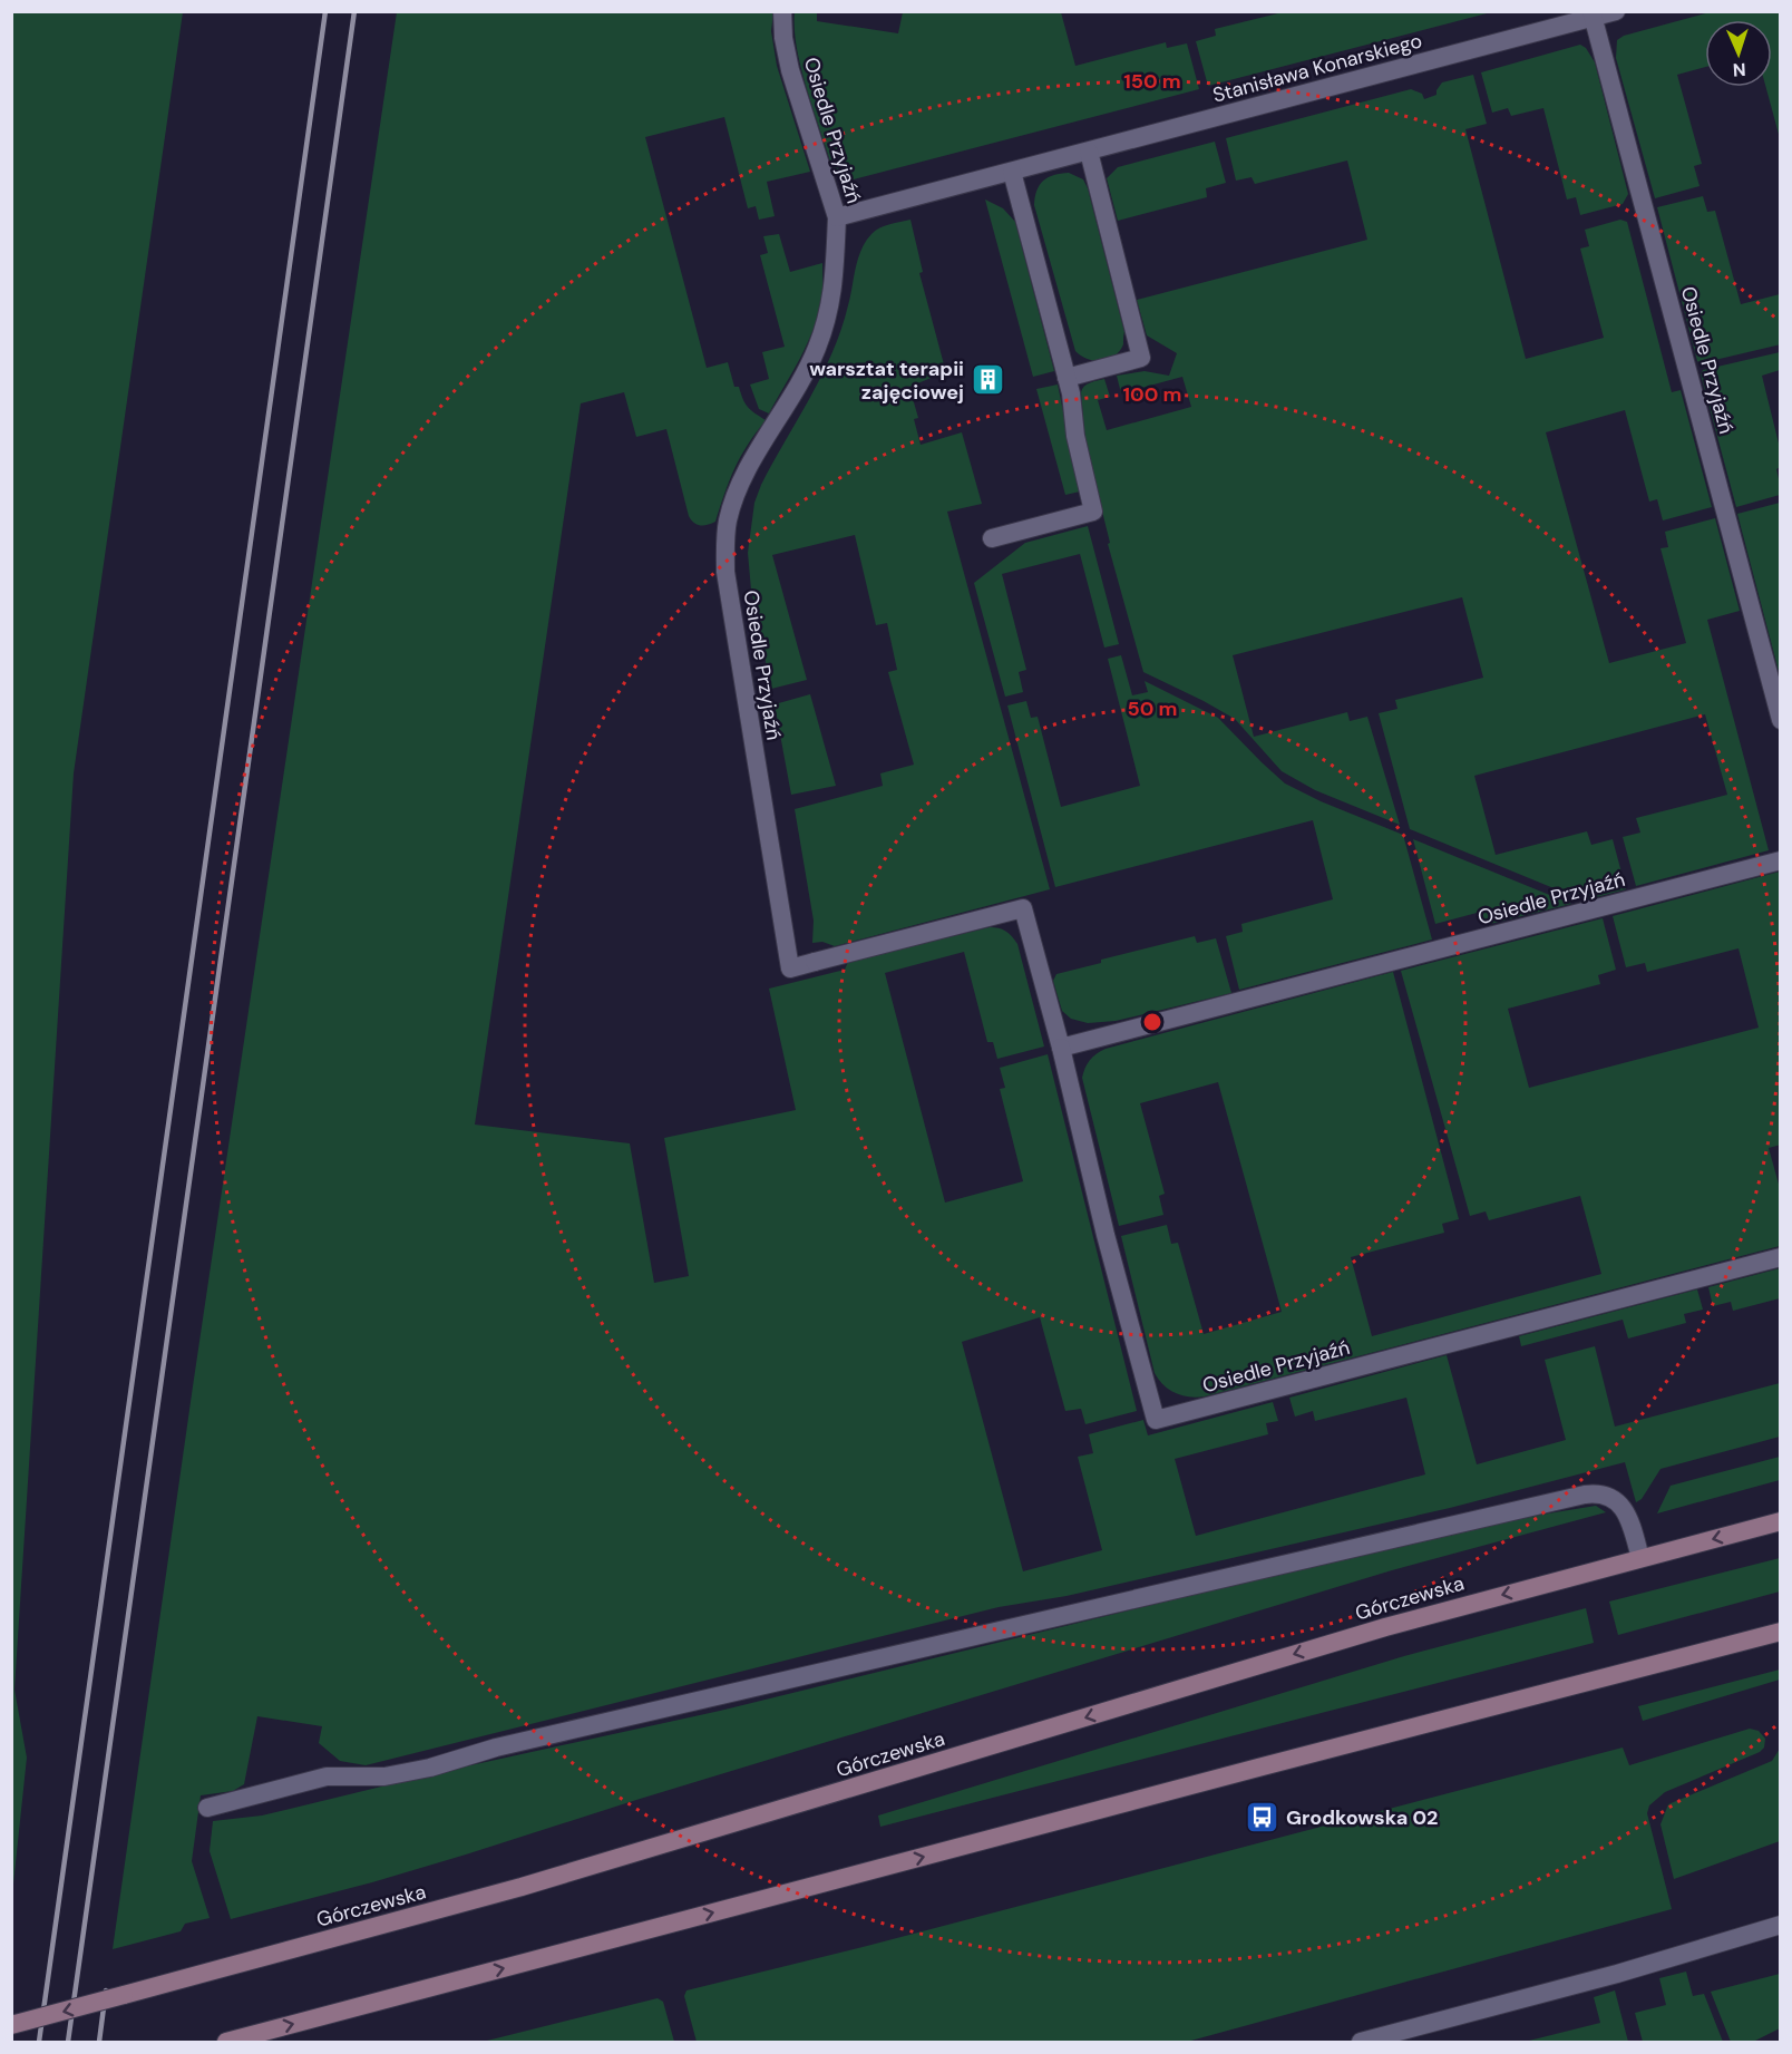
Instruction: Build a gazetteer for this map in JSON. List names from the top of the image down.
{
  "streets": {
    "main road": ["Górczewska"],
    "street": ["Stanisława Konarskiego", "Osiedle Przyjaźń"]
  },
  "crossings": [
    ["Stanisława Konarskiego", "Osiedle Przyjaźń"]
  ],
  "places": {
    "building": ["warsztat terapii zajęciowej"],
    "bus stop": ["Grodkowska 02"]
  },
  "north": "bottom",
  "rings": ["150 m", "100 m", "50 m"]
}
